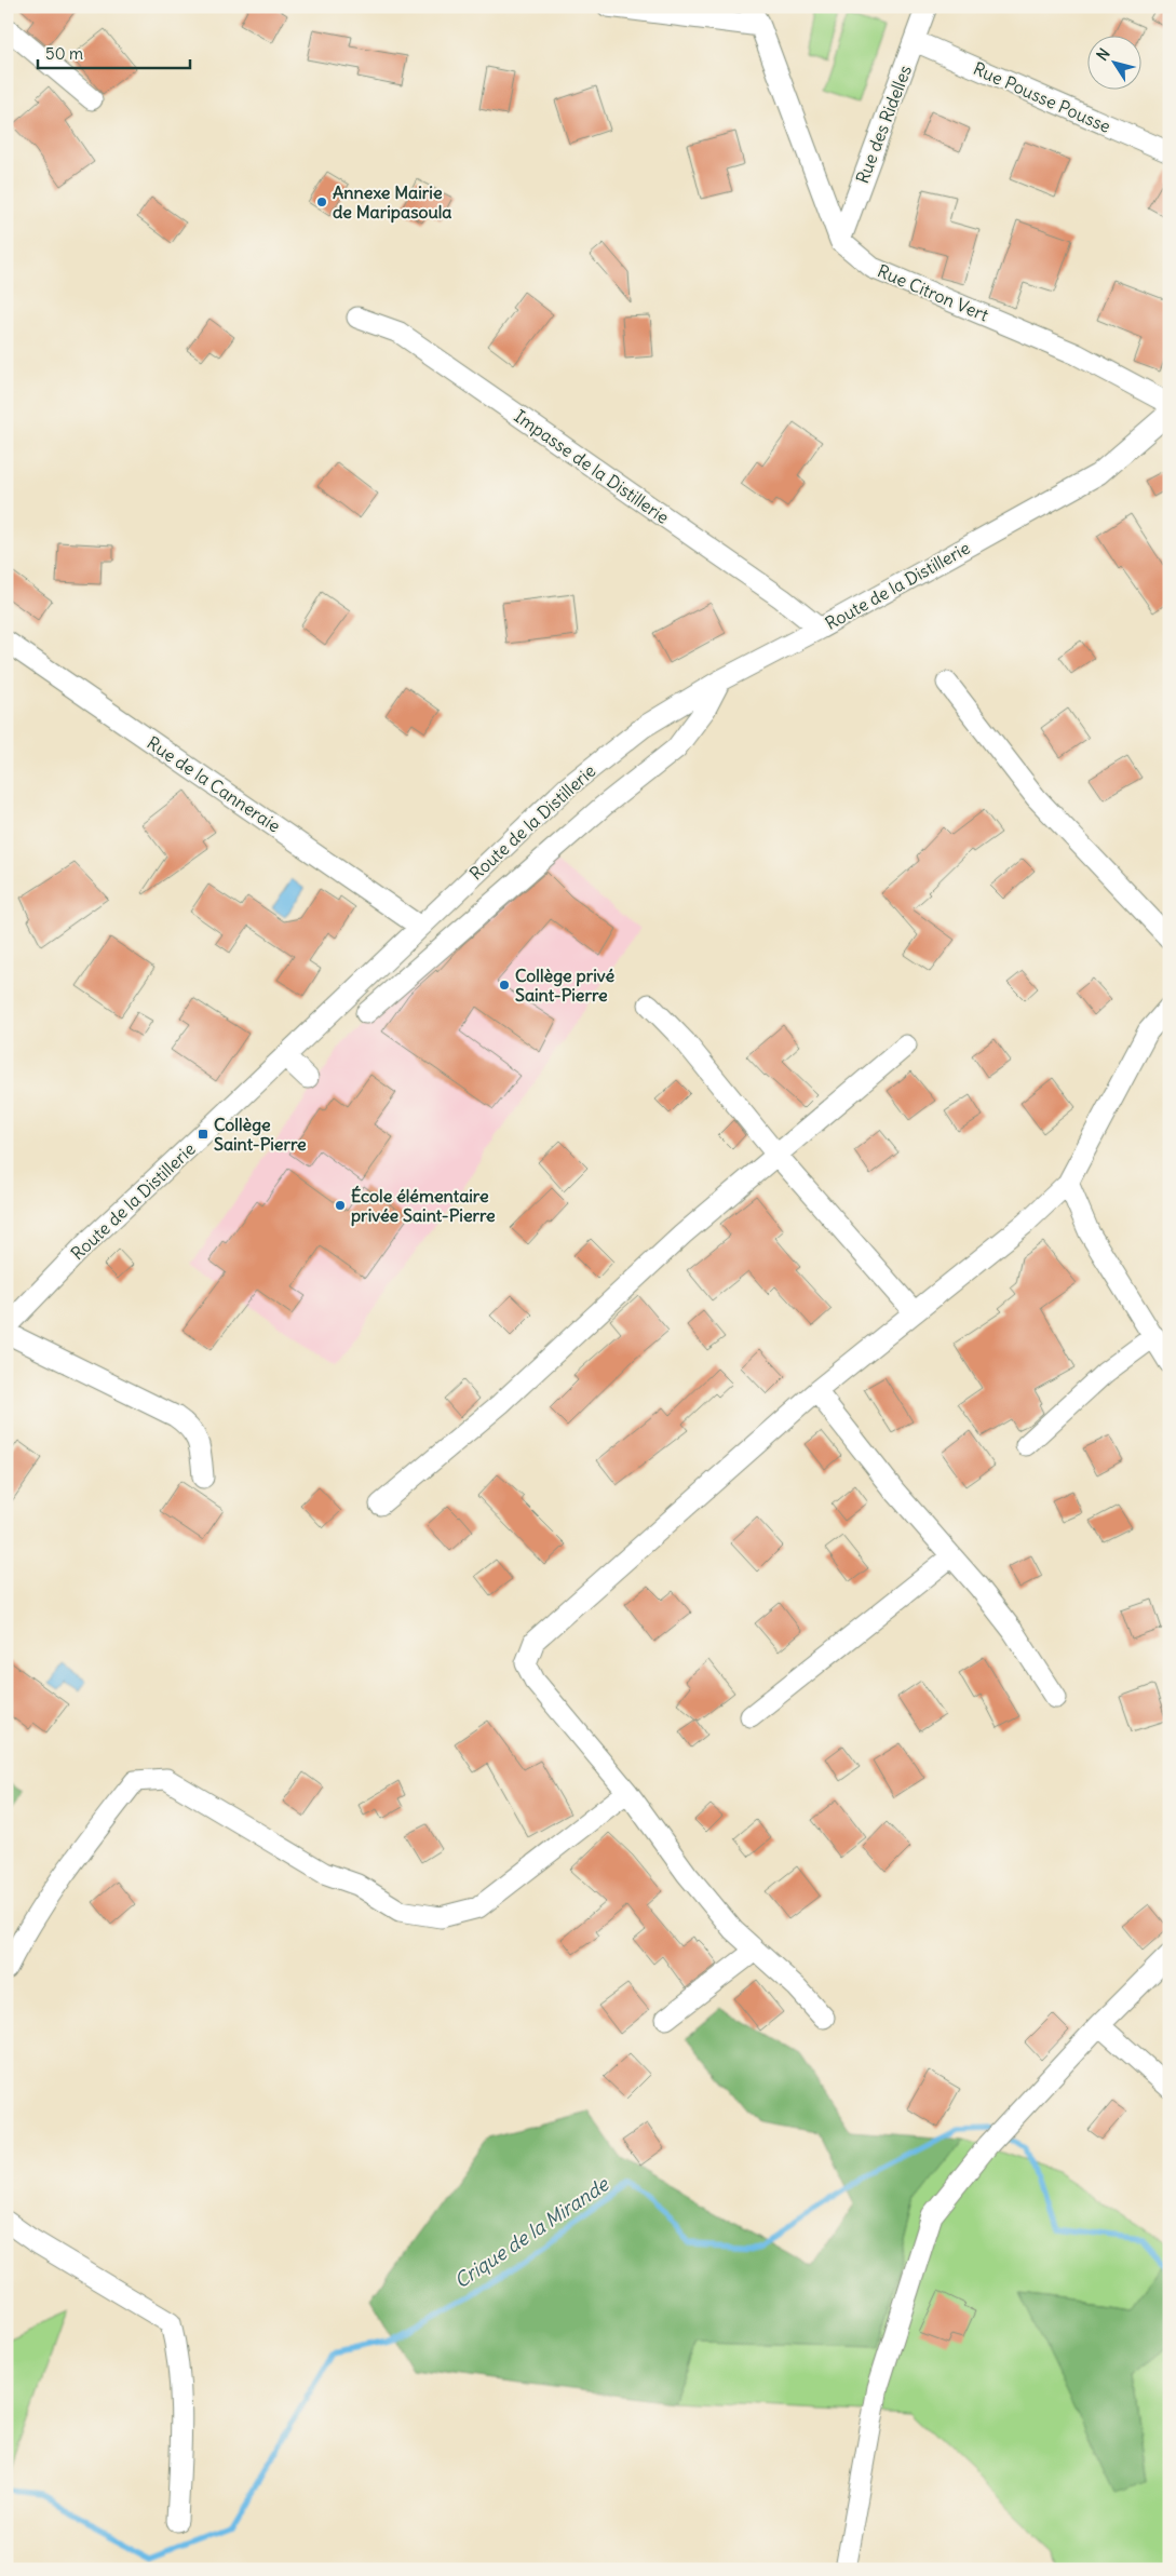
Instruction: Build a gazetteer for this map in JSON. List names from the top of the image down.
{
  "streets": {
    "street": [
      "Rue Pousse Pousse",
      "Rue des Ridelles",
      "Rue Citron Vert",
      "Impasse de la Distillerie",
      "Route de la Distillerie",
      "Rue de la Canneraie"
    ]
  },
  "crossings": [
    ["Rue Pousse Pousse", "Rue des Ridelles"],
    ["Rue des Ridelles", "Rue Citron Vert"],
    ["Rue Citron Vert", "Route de la Distillerie"],
    ["Impasse de la Distillerie", "Route de la Distillerie"],
    ["Route de la Distillerie", "Rue de la Canneraie"]
  ],
  "water": ["Crique de la Mirande"],
  "places": {
    "other": ["Annexe Mairie de Maripasoula", "Collège privé Saint-Pierre", "École élémentaire privée Saint-Pierre"],
    "transit": ["Collège Saint-Pierre"]
  },
  "scale_bar": "50 m",
  "north": "top left"
}
